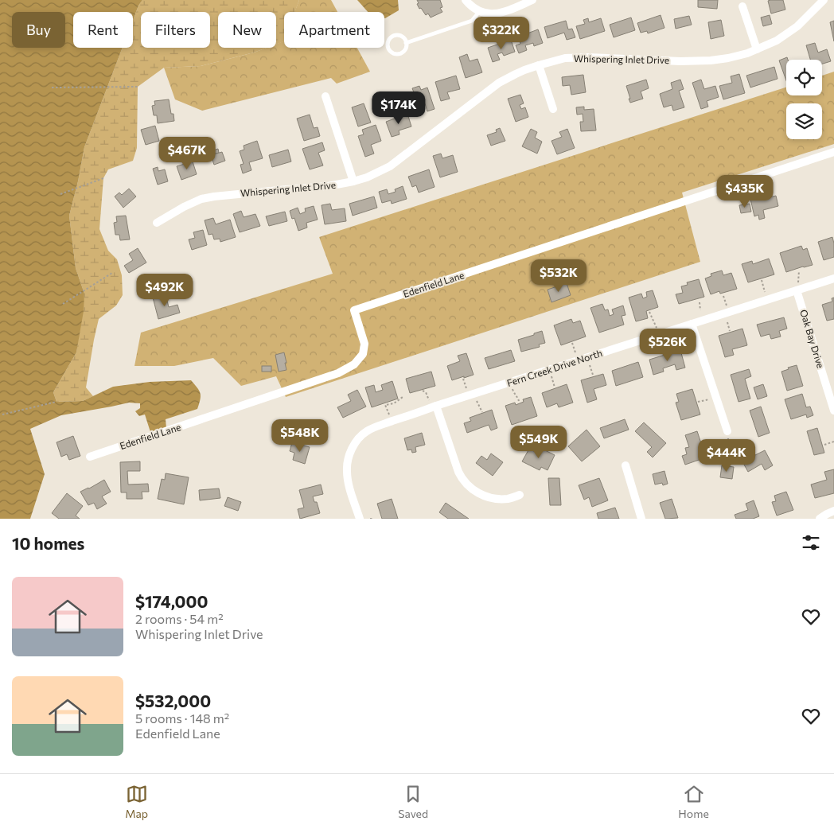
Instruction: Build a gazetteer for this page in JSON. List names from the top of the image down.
{
  "streets": {
    "street": [
      "Whispering Inlet Drive",
      "Edenfield Lane",
      "Oak Bay Drive",
      "Fern Creek Drive North"
    ]
  },
  "crossings": [
    ["Oak Bay Drive", "Fern Creek Drive North"]
  ],
  "page": {
    "chip": [
      "Buy",
      "Rent",
      "Filters",
      "New",
      "Apartment"
    ],
    "price": [
      "$322K",
      "$174K",
      "$467K",
      "$435K",
      "$532K",
      "$492K",
      "$526K",
      "$548K",
      "$549K",
      "$444K"
    ],
    "heading": "10 homes",
    "list": [
      {
        "name": "$174,000",
        "note": "2 rooms · 54 m² · Whispering Inlet Drive"
      },
      {
        "name": "$532,000",
        "note": "5 rooms · 148 m² · Edenfield Lane"
      }
    ],
    "tabs": ["Map", "Saved", "Home"]
  }
}
